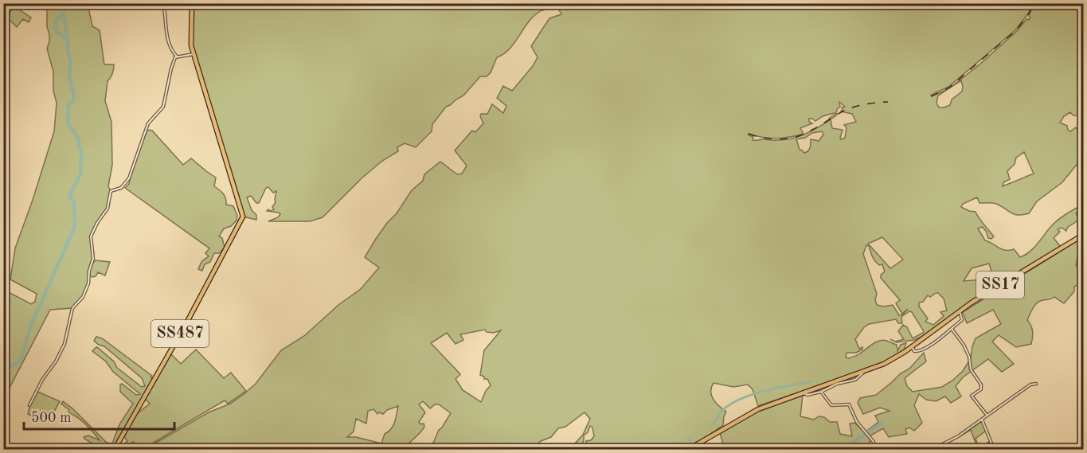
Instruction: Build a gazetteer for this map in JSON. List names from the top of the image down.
{
  "streets": {
    "main road": ["SS17", "SS487"]
  },
  "scale_bar": "500 m"
}
